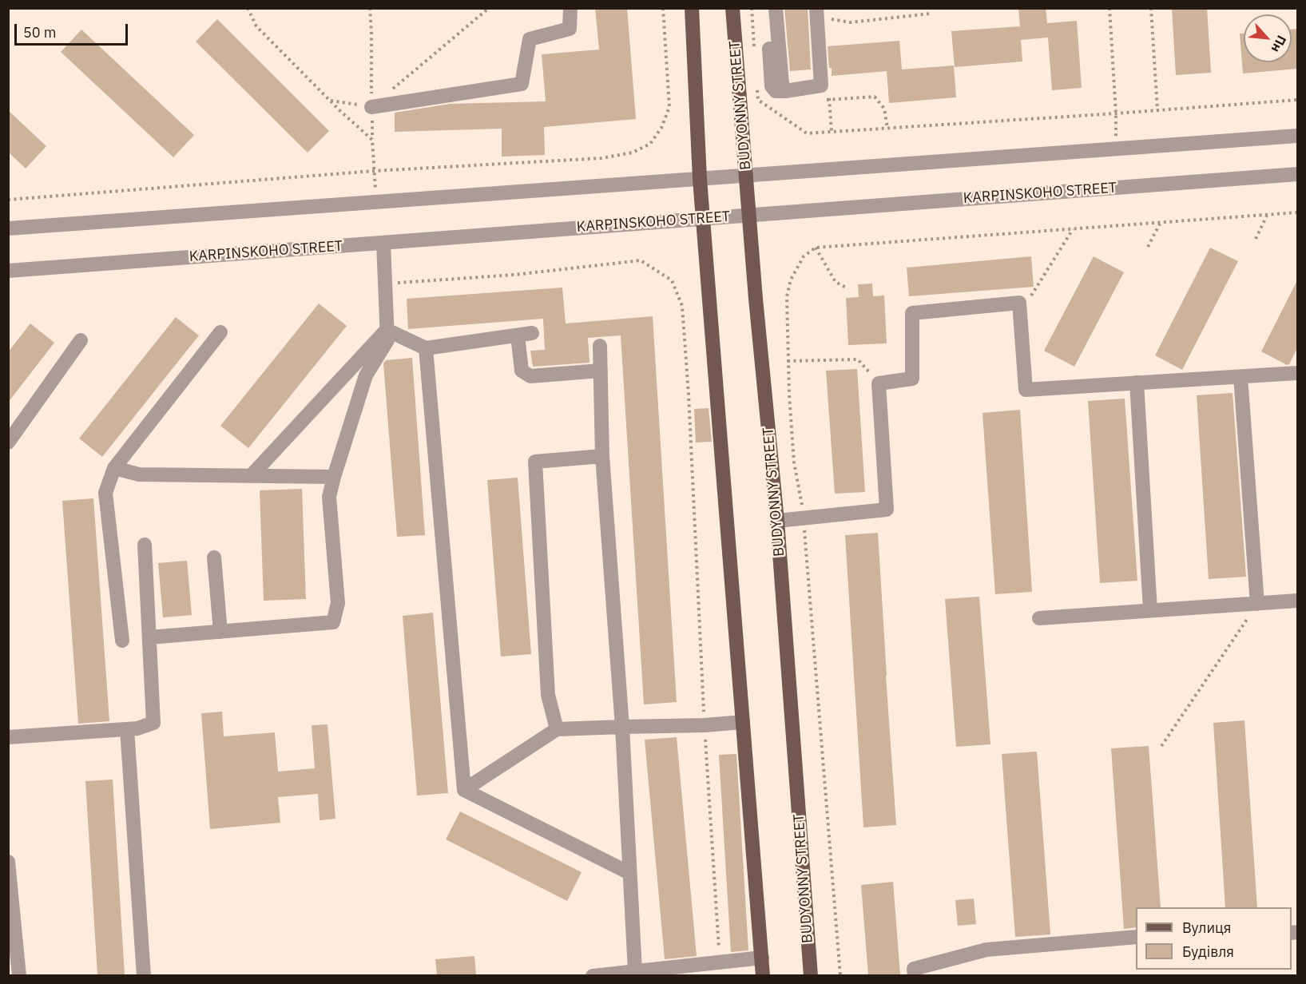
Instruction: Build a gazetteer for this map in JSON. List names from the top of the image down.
{
  "streets": {
    "main road": ["BUDYONNY STREET"],
    "street": ["KARPINSKOHO STREET"]
  },
  "crossings": [
    ["BUDYONNY STREET", "KARPINSKOHO STREET"]
  ],
  "legend": ["Вулиця", "Будівля"],
  "scale_bar": "50 m",
  "north": "bottom right"
}
